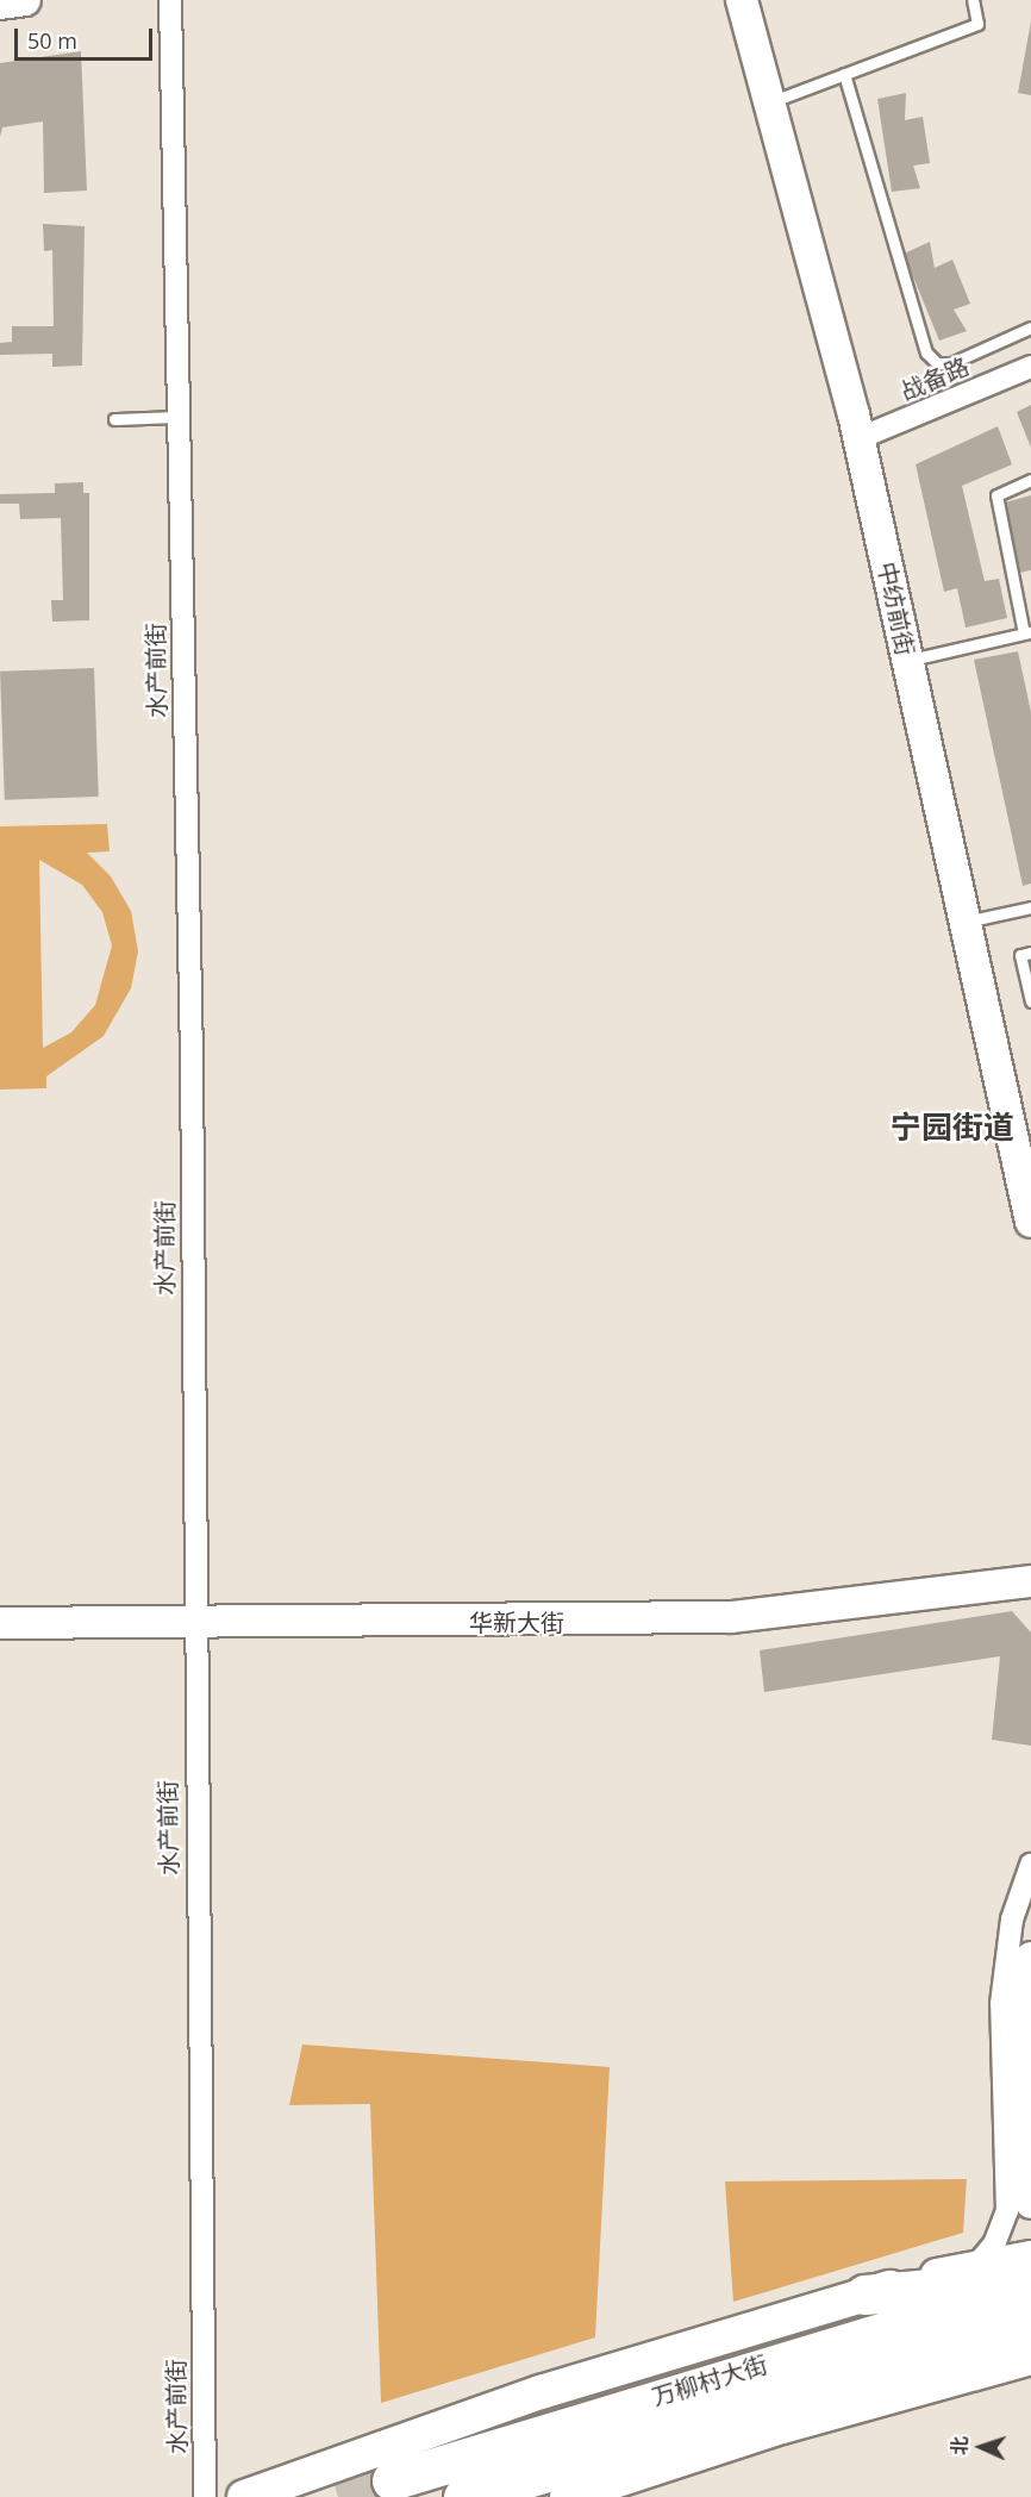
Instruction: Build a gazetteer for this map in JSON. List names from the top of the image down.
{
  "streets": {
    "highway": ["万柳村大街"],
    "street": [
      "战备路",
      "中纺前街",
      "水产前街",
      "华新大街"
    ]
  },
  "crossings": [
    ["战备路", "中纺前街"],
    ["水产前街", "华新大街"]
  ],
  "districts": ["宁园街道"],
  "scale_bar": "50 m",
  "north": "left"
}
